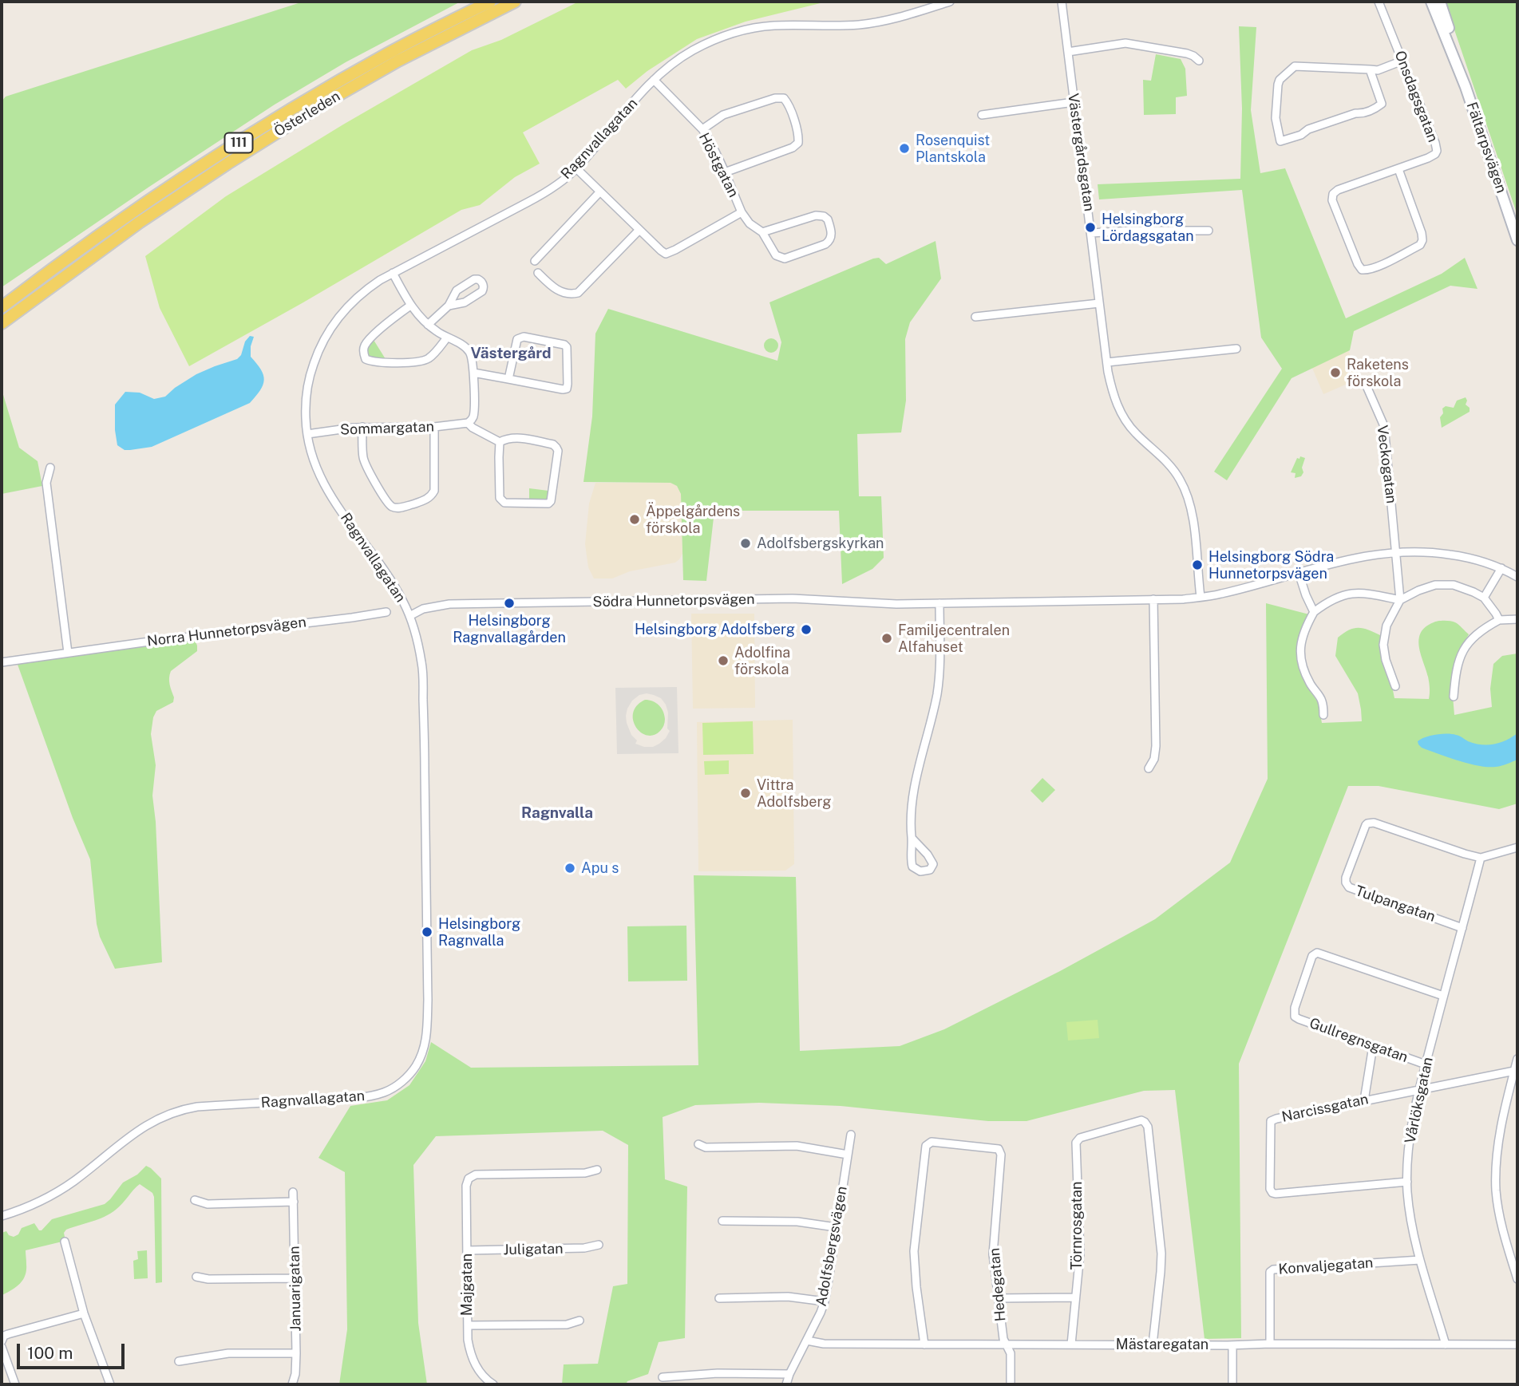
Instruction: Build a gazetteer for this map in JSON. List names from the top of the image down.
{
  "streets": {
    "main road": ["Österleden", "111", "Fältarpsvägen"],
    "street": [
      "Onsdagsgatan",
      "Ragnvallagatan",
      "Västergårdsgatan",
      "Höstgatan",
      "Sommargatan",
      "Veckogatan",
      "Södra Hunnetorpsvägen",
      "Norra Hunnetorpsvägen",
      "Tulpangatan",
      "Gullregnsgatan",
      "Vårlöksgatan",
      "Narcissgatan",
      "Törnrosgatan",
      "Adolfsbergsvägen",
      "Juligatan",
      "Konvaljegatan",
      "Majgatan",
      "Hedegatan",
      "Januarigatan",
      "Mästaregatan"
    ]
  },
  "crossings": [
    ["Ragnvallagatan", "Höstgatan"],
    ["Ragnvallagatan", "Sommargatan"],
    ["Ragnvallagatan", "Södra Hunnetorpsvägen"],
    ["Västergårdsgatan", "Södra Hunnetorpsvägen"],
    ["Veckogatan", "Södra Hunnetorpsvägen"],
    ["Tulpangatan", "Vårlöksgatan"],
    ["Gullregnsgatan", "Vårlöksgatan"],
    ["Vårlöksgatan", "Narcissgatan"],
    ["Vårlöksgatan", "Konvaljegatan"],
    ["Vårlöksgatan", "Mästaregatan"],
    ["Törnrosgatan", "Mästaregatan"],
    ["Adolfsbergsvägen", "Mästaregatan"],
    ["Juligatan", "Majgatan"],
    ["Konvaljegatan", "Mästaregatan"],
    ["Hedegatan", "Mästaregatan"]
  ],
  "districts": ["Västergård", "Ragnvalla"],
  "places": [
    "Rosenquist Plantskola",
    "Helsingborg Lördagsgatan",
    "Raketens förskola",
    "Äppelgårdens förskola",
    "Adolfsbergskyrkan",
    "Helsingborg Södra Hunnetorpsvägen",
    "Helsingborg Ragnvallagården",
    "Helsingborg Adolfsberg",
    "Familjecentralen Alfahuset",
    "Adolfina förskola",
    "Vittra Adolfsberg",
    "Apu s",
    "Helsingborg Ragnvalla"
  ],
  "scale_bar": "100 m"
}
